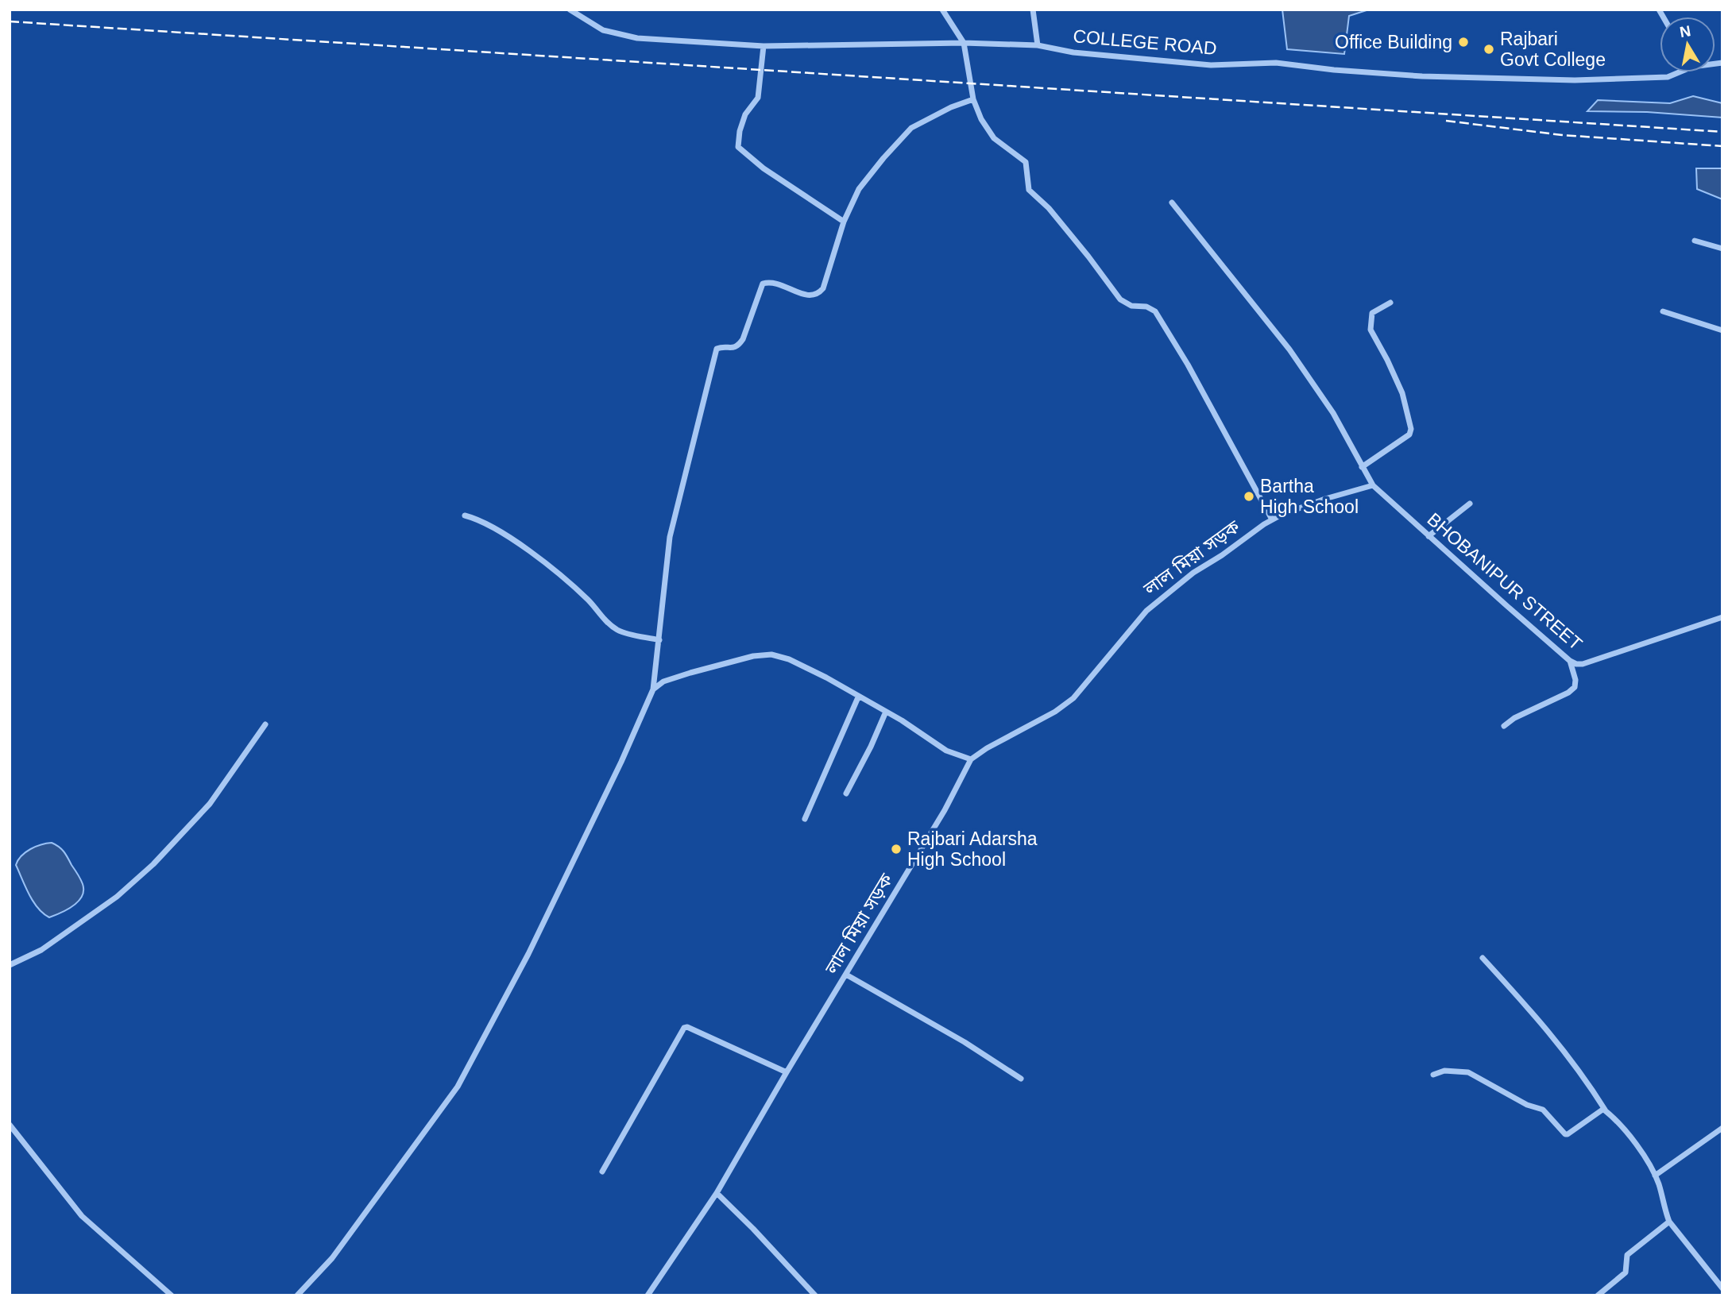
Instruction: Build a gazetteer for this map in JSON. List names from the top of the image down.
{
  "streets": {
    "street": ["COLLEGE ROAD", "লাল মিয়া সড়ক", "BHOBANIPUR STREET"]
  },
  "crossings": [
    ["লাল মিয়া সড়ক", "BHOBANIPUR STREET"]
  ],
  "places": [
    "Office Building",
    "Rajbari Govt College",
    "Bartha High School",
    "Rajbari Adarsha High School"
  ],
  "north": "top"
}
